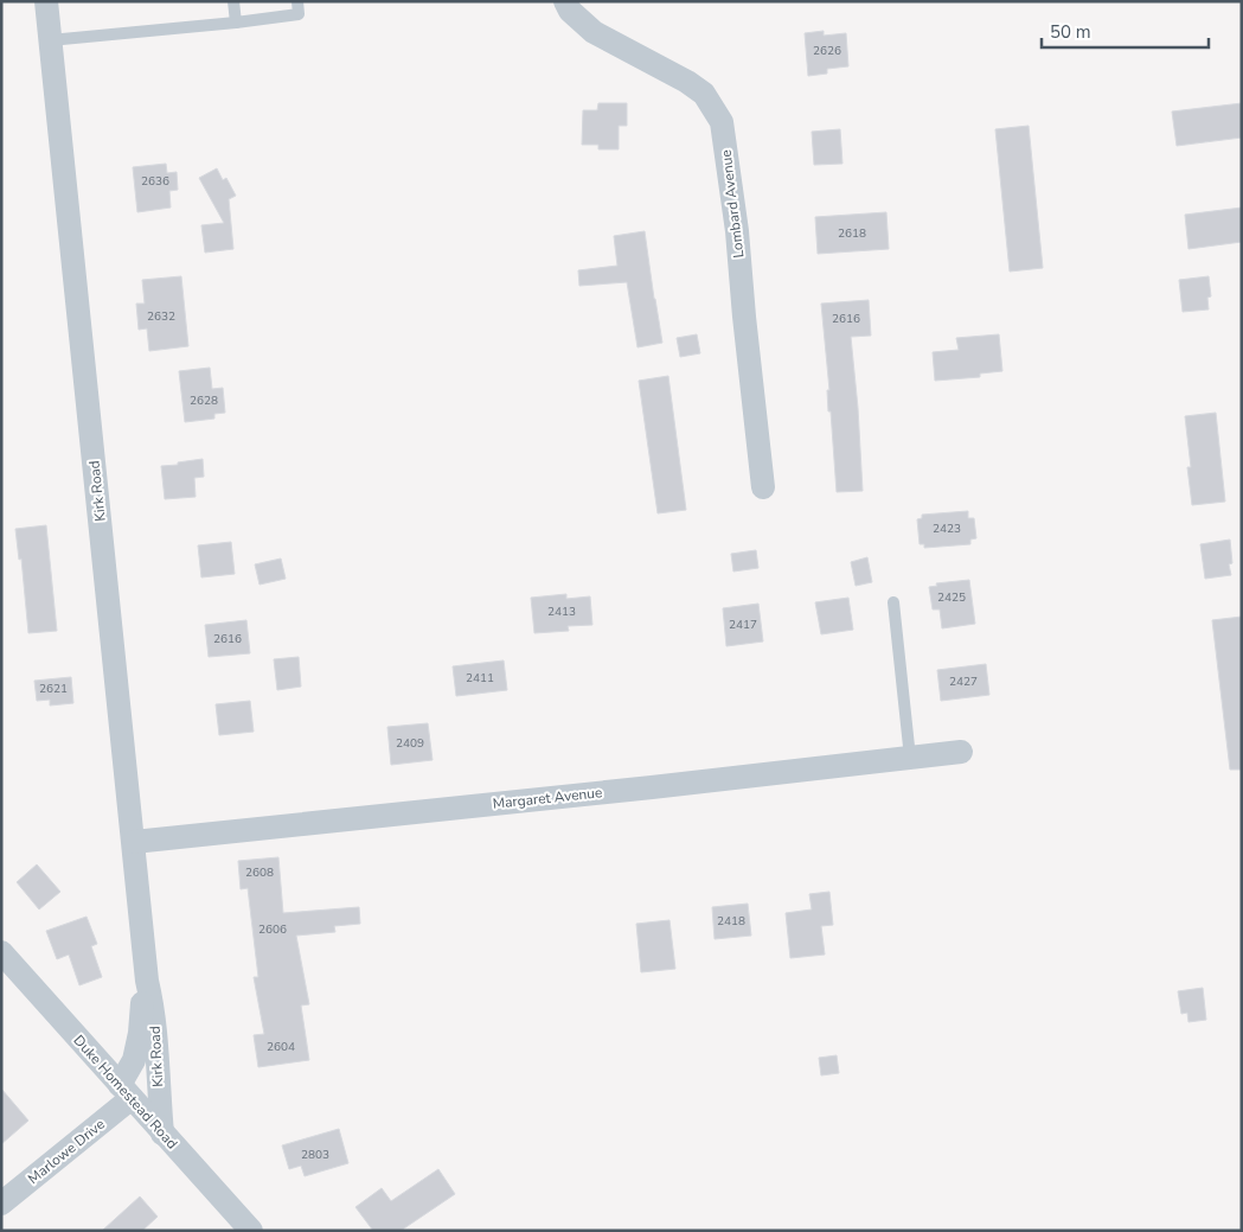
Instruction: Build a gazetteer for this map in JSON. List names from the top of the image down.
{
  "streets": {
    "street": [
      "Lombard Avenue",
      "Kirk Road",
      "Margaret Avenue",
      "Duke Homestead Road",
      "Marlowe Drive"
    ]
  },
  "crossings": [
    ["Kirk Road", "Margaret Avenue"],
    ["Kirk Road", "Duke Homestead Road"],
    ["Kirk Road", "Marlowe Drive"],
    ["Duke Homestead Road", "Marlowe Drive"]
  ],
  "house_numbers": [
    "2626",
    "2636",
    "2618",
    "2632",
    "2616",
    "2628",
    "2423",
    "2425",
    "2413",
    "2417",
    "2616",
    "2411",
    "2427",
    "2621",
    "2409",
    "2608",
    "2418",
    "2606",
    "2604",
    "2803"
  ],
  "scale_bar": "50 m"
}
